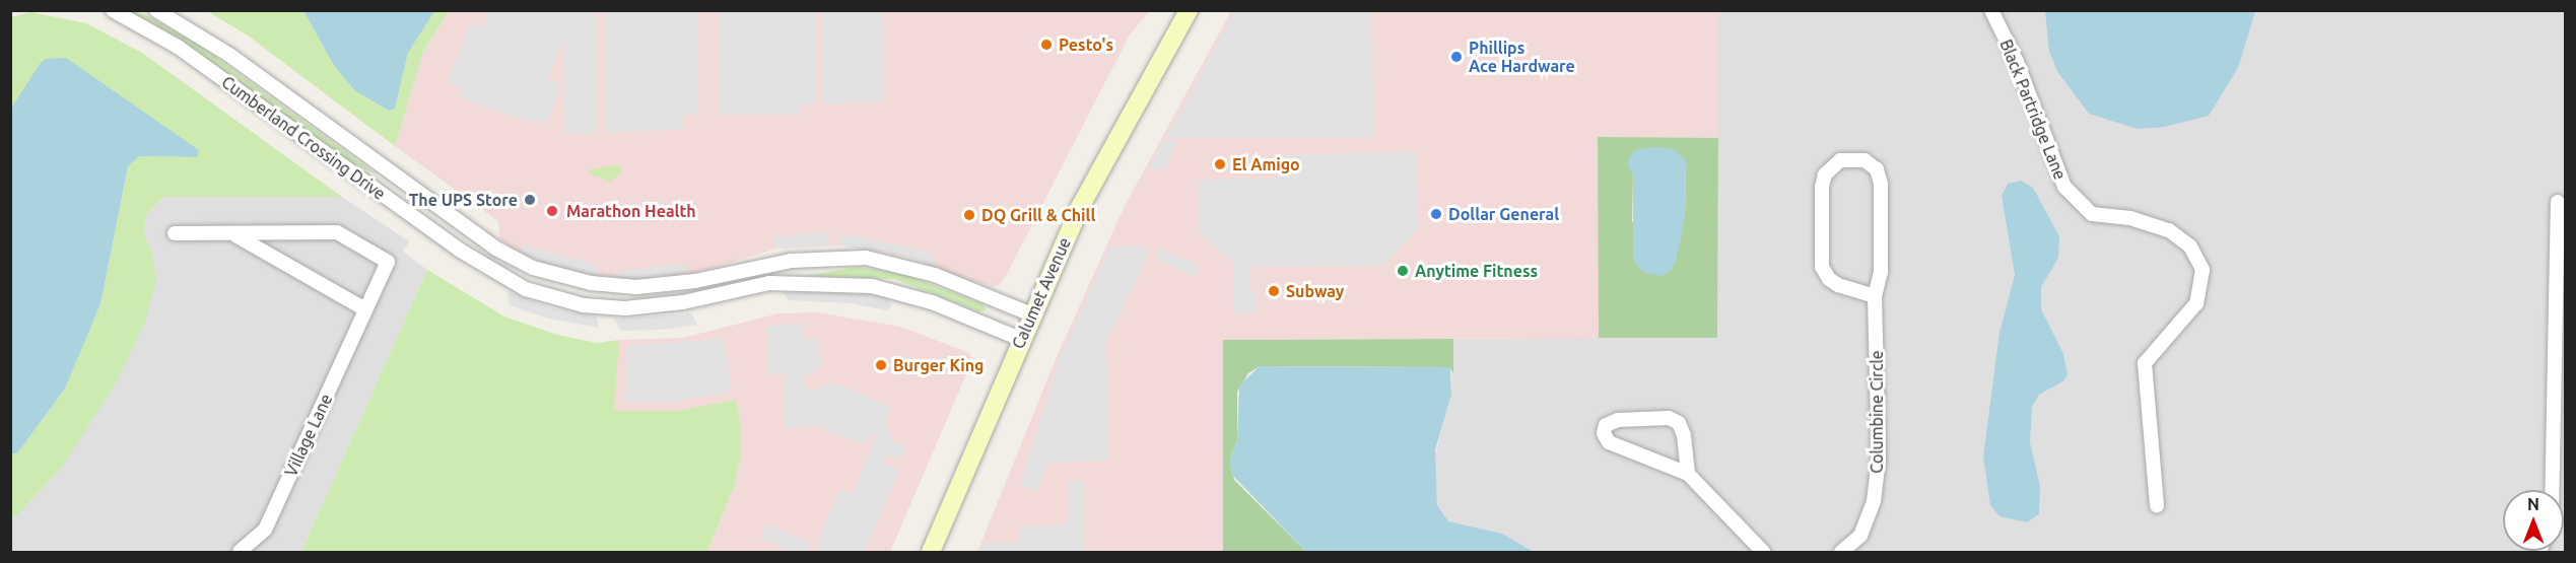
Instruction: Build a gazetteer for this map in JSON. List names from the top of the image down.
{
  "streets": {
    "main road": ["Calumet Avenue"],
    "street": [
      "Black Partridge Lane",
      "Cumberland Crossing Drive",
      "Columbine Circle",
      "Village Lane"
    ]
  },
  "crossings": [
    ["Cumberland Crossing Drive", "Calumet Avenue"]
  ],
  "places": [
    "Pesto's",
    "Phillips Ace Hardware",
    "El Amigo",
    "The UPS Store",
    "Marathon Health",
    "Dollar General",
    "DQ Grill & Chill",
    "Anytime Fitness",
    "Subway",
    "Burger King"
  ],
  "north": "top"
}
